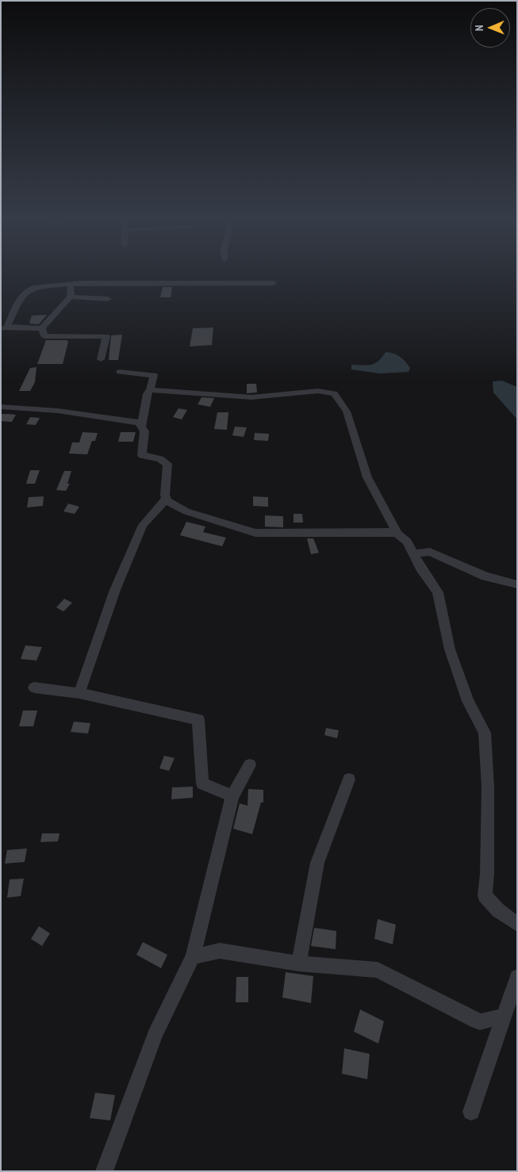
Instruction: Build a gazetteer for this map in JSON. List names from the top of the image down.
{
  "north": "left"
}
